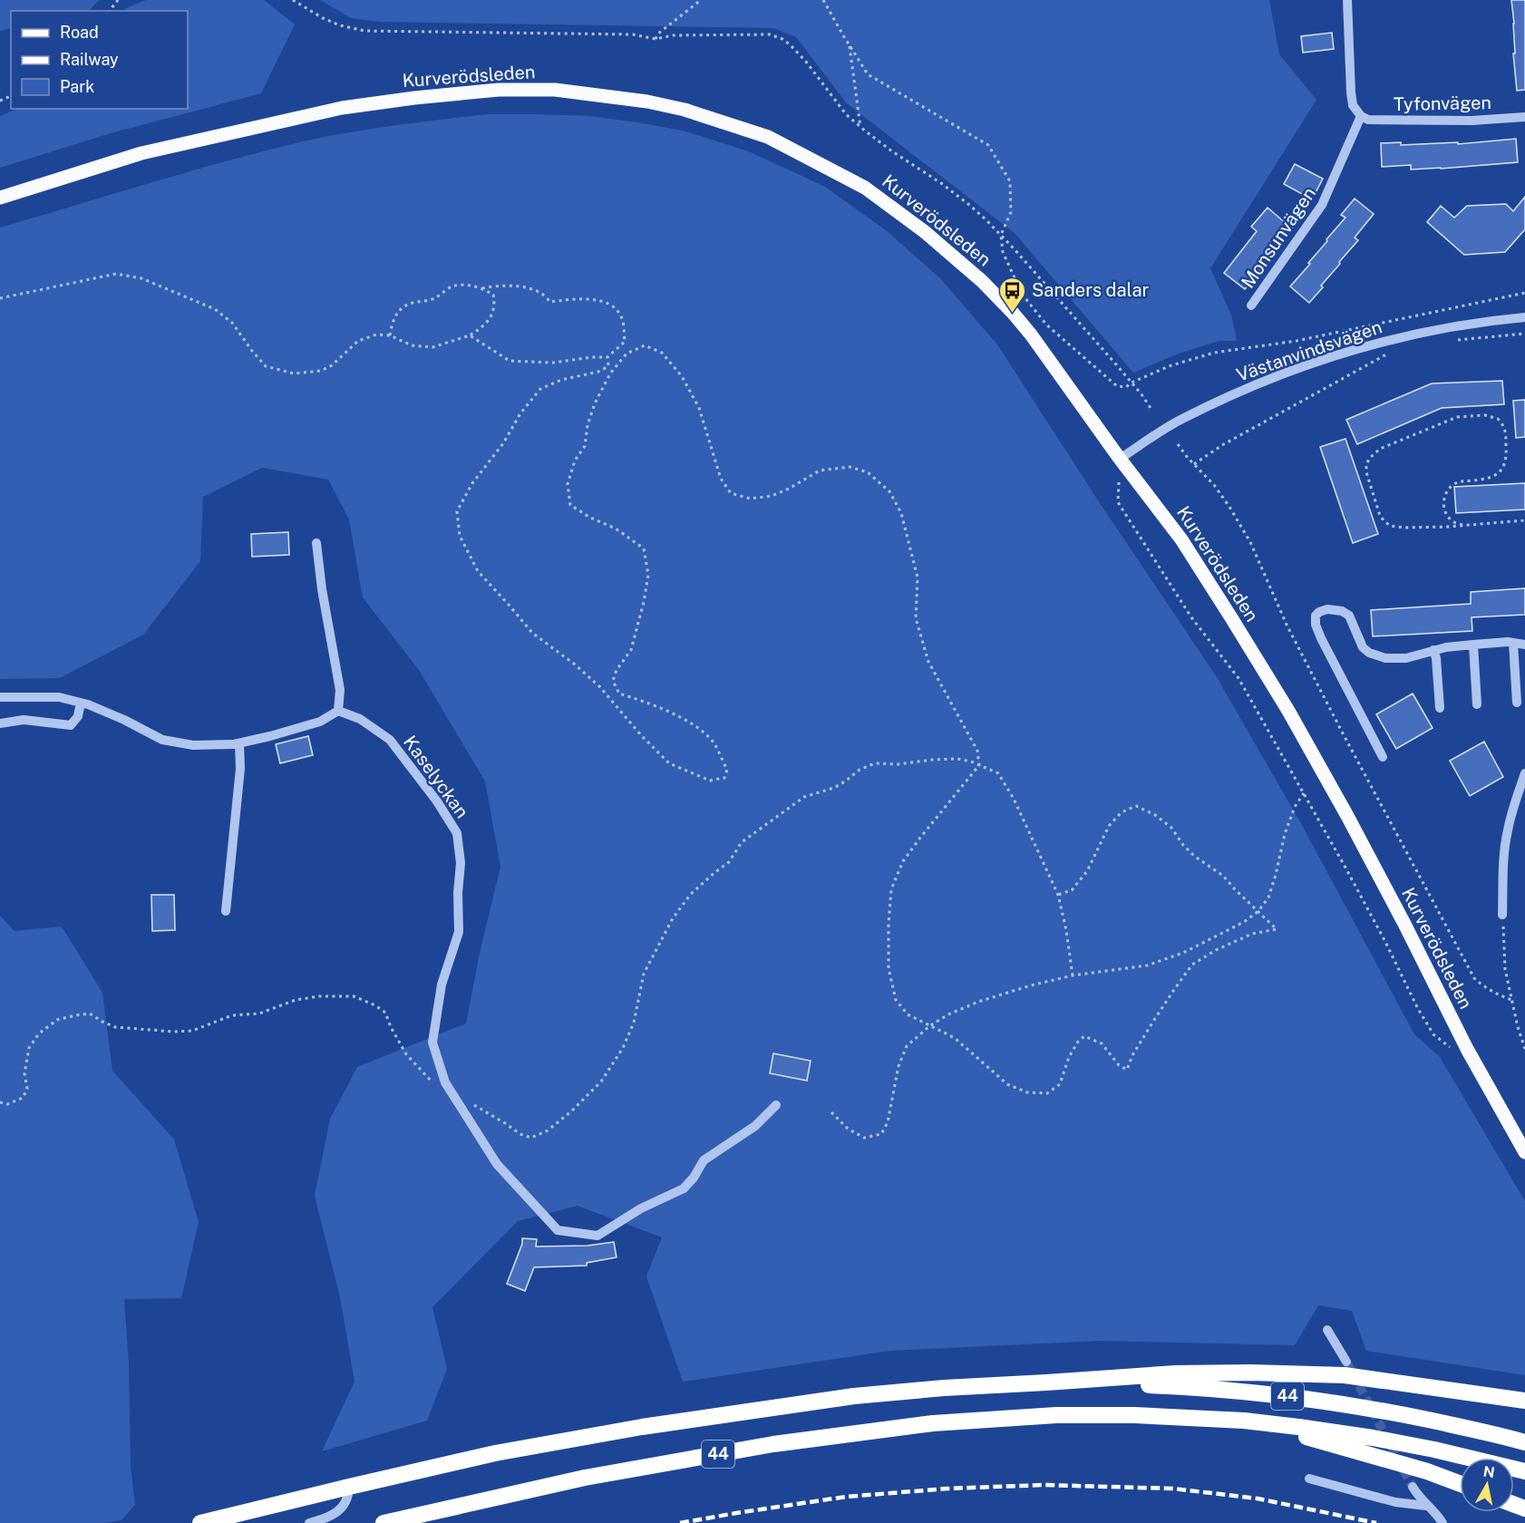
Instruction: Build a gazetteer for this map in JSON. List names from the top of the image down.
{
  "streets": {
    "highway": ["44"],
    "main road": ["Kurverödsleden"],
    "street": [
      "Tyfonvägen",
      "Monsunvägen",
      "Västanvindsvägen",
      "Kaselyckan"
    ]
  },
  "crossings": [
    ["Kurverödsleden", "Västanvindsvägen"],
    ["Tyfonvägen", "Monsunvägen"]
  ],
  "places": {
    "bus stop": ["Sanders dalar"]
  },
  "legend": ["Road", "Railway", "Park"],
  "north": "top"
}
